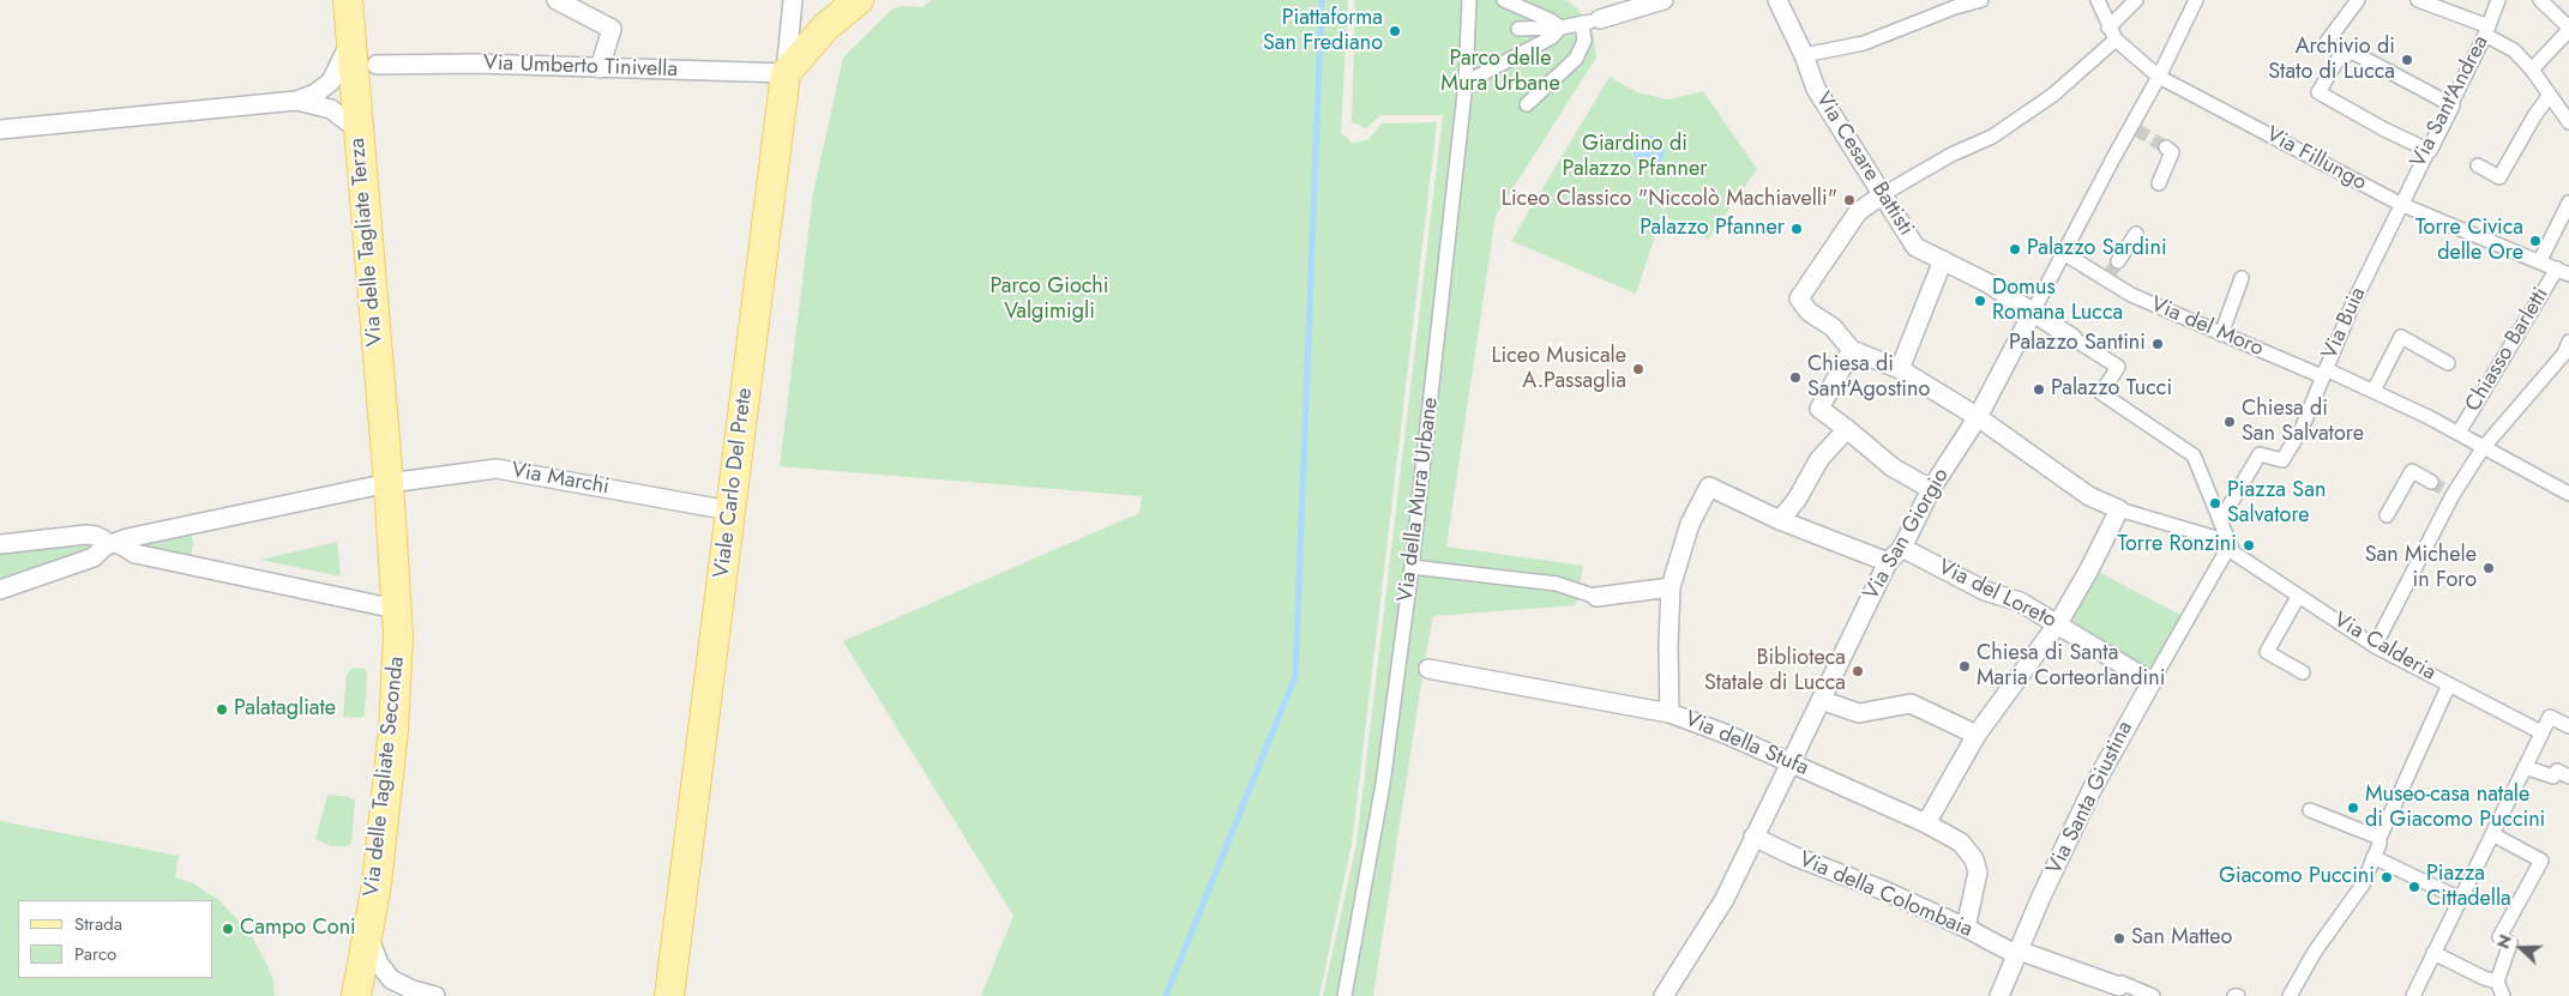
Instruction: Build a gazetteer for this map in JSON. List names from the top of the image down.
{
  "streets": {
    "main road": ["Via delle Tagliate Terza", "Viale Carlo Del Prete", "Via delle Tagliate Seconda"],
    "street": [
      "Via Umberto Tinivella",
      "Via Sant'Andrea",
      "Via Fillungo",
      "Via Cesare Battisti",
      "Via Buia",
      "Via del Moro",
      "Chiasso Barletti",
      "Via Marchi",
      "Via della Mura Urbane",
      "Via San Giorgio",
      "Via del Loreto",
      "Via Calderia",
      "Via della Stufa",
      "Via Santa Giustina",
      "Via della Colombaia"
    ]
  },
  "crossings": [
    ["Via Umberto Tinivella", "Viale Carlo Del Prete"],
    ["Via Sant'Andrea", "Via Fillungo"],
    ["Via Sant'Andrea", "Via Buia"],
    ["Via Fillungo", "Via Buia"],
    ["Via Fillungo", "Chiasso Barletti"],
    ["Via Fillungo", "Via San Giorgio"],
    ["Via Cesare Battisti", "Via Buia"],
    ["Via Cesare Battisti", "Via San Giorgio"],
    ["Via delle Tagliate Terza", "Via Marchi"],
    ["Via delle Tagliate Terza", "Via delle Tagliate Seconda"],
    ["Via Buia", "Via del Moro"],
    ["Via del Moro", "Chiasso Barletti"],
    ["Via del Moro", "Via San Giorgio"],
    ["Via Marchi", "Viale Carlo Del Prete"],
    ["Via Marchi", "Via delle Tagliate Seconda"],
    ["Via San Giorgio", "Via del Loreto"],
    ["Via San Giorgio", "Via della Stufa"],
    ["Via San Giorgio", "Via della Colombaia"],
    ["Via del Loreto", "Via Santa Giustina"],
    ["Via Calderia", "Via Santa Giustina"],
    ["Via della Stufa", "Via della Colombaia"],
    ["Via Santa Giustina", "Via della Colombaia"]
  ],
  "parks": ["Parco delle Mura Urbane", "Giardino di Palazzo Pfanner", "Parco Giochi Valgimigli"],
  "places": [
    "Piattaforma San Frediano",
    "Archivio di Stato di Lucca",
    "Liceo Classico \"Niccolò Machiavelli\"",
    "Palazzo Pfanner",
    "Torre Civica delle Ore",
    "Palazzo Sardini",
    "Domus Romana Lucca",
    "Palazzo Santini",
    "Liceo Musicale A.Passaglia",
    "Chiesa di Sant'Agostino",
    "Palazzo Tucci",
    "Chiesa di San Salvatore",
    "Piazza San Salvatore",
    "Torre Ronzini",
    "San Michele in Foro",
    "Chiesa di Santa Maria Corteorlandini",
    "Biblioteca Statale di Lucca",
    "Palatagliate",
    "Museo-casa natale di Giacomo Puccini",
    "Giacomo Puccini",
    "Piazza Cittadella",
    "Campo Coni",
    "San Matteo"
  ],
  "legend": ["Strada", "Parco"],
  "north": "left"
}
